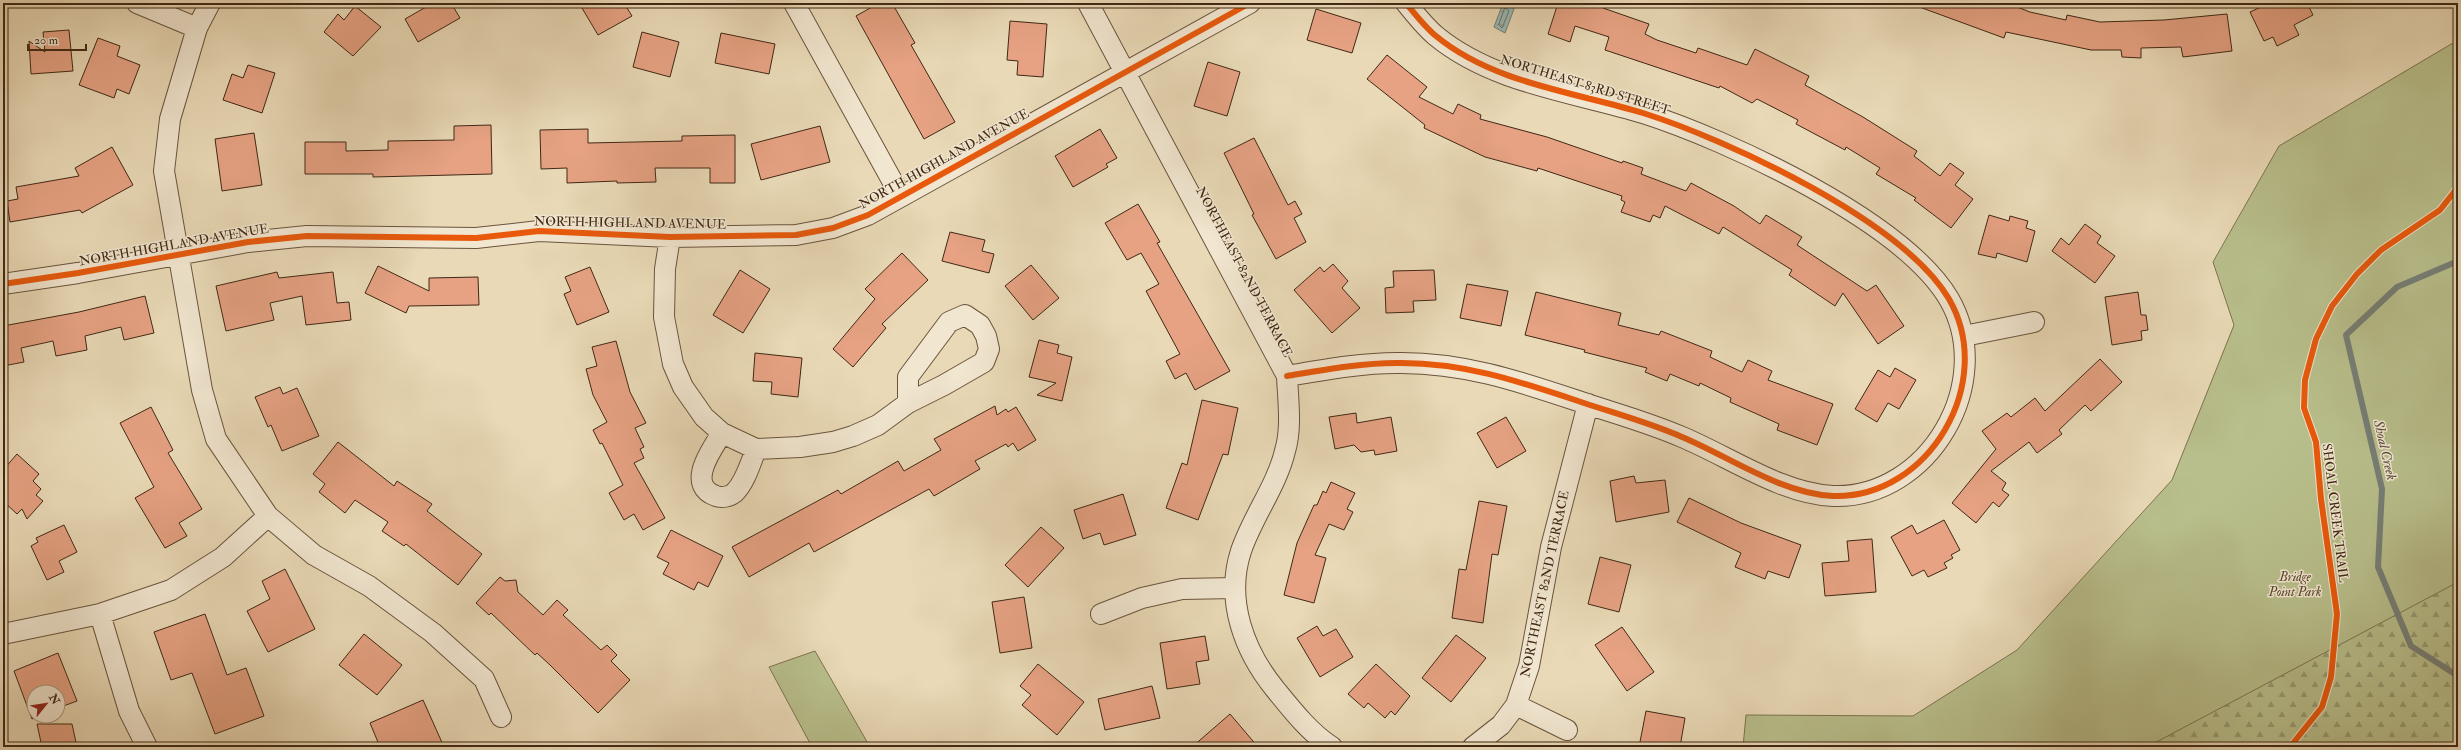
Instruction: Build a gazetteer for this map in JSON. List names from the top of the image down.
{
  "streets": {
    "street": ["NORTHEAST 83RD STREET", "NORTH HIGHLAND AVENUE", "NORTHEAST 82ND TERRACE"],
    "cycle path": ["SHOAL CREEK TRAIL"]
  },
  "crossings": [
    ["NORTHEAST 83RD STREET", "NORTHEAST 82ND TERRACE"],
    ["NORTH HIGHLAND AVENUE", "NORTHEAST 82ND TERRACE"]
  ],
  "water": ["Shoal Creek"],
  "parks": ["Bridge Point Park"],
  "scale_bar": "20 m",
  "north": "top right"
}
